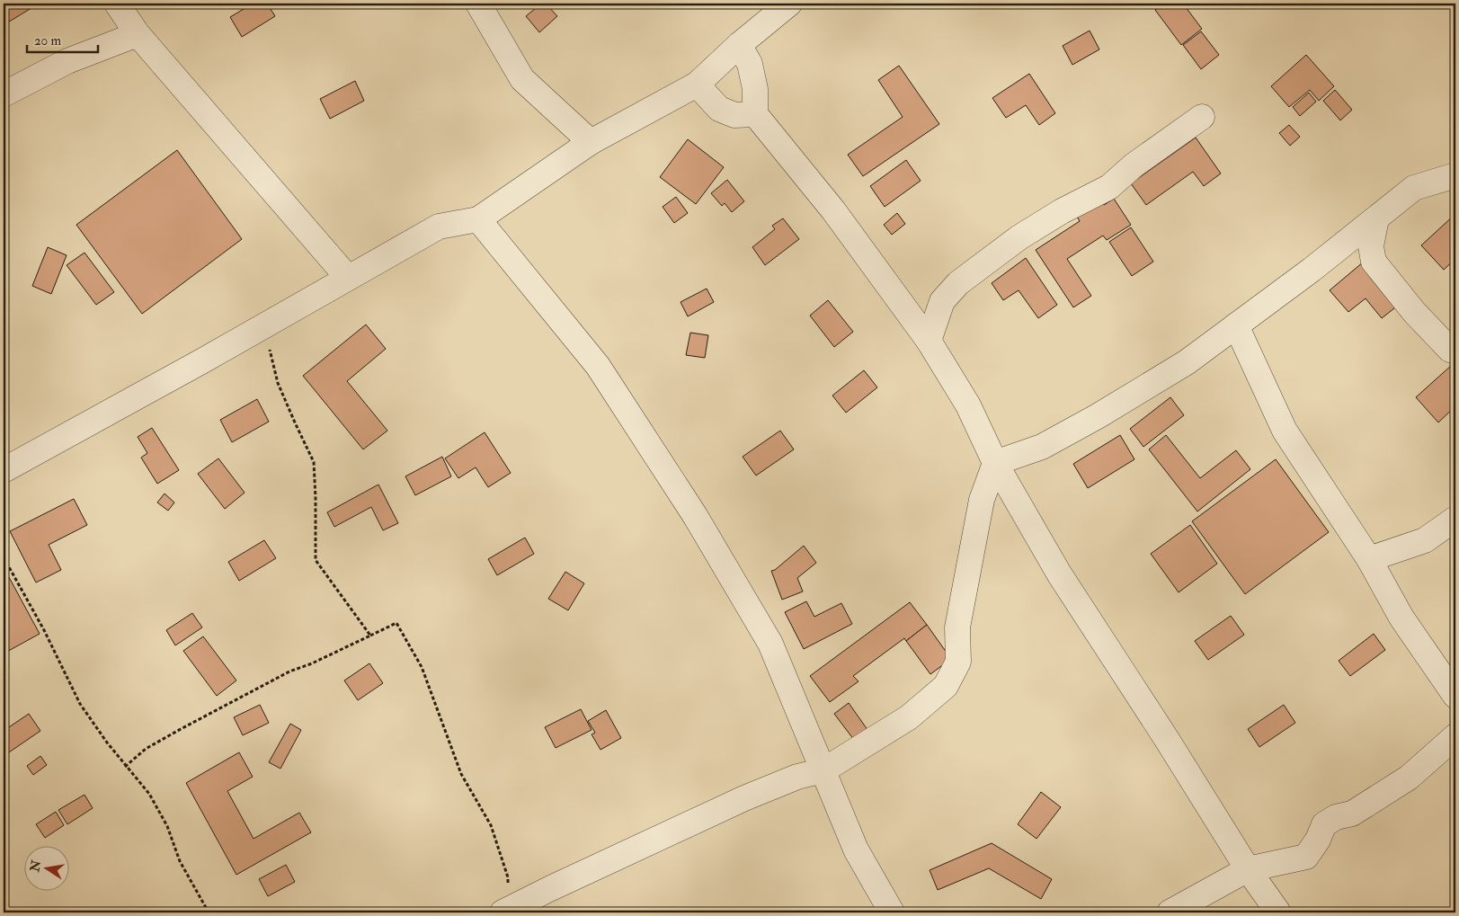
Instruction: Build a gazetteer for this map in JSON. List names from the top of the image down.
{
  "scale_bar": "20 m",
  "north": "left"
}
